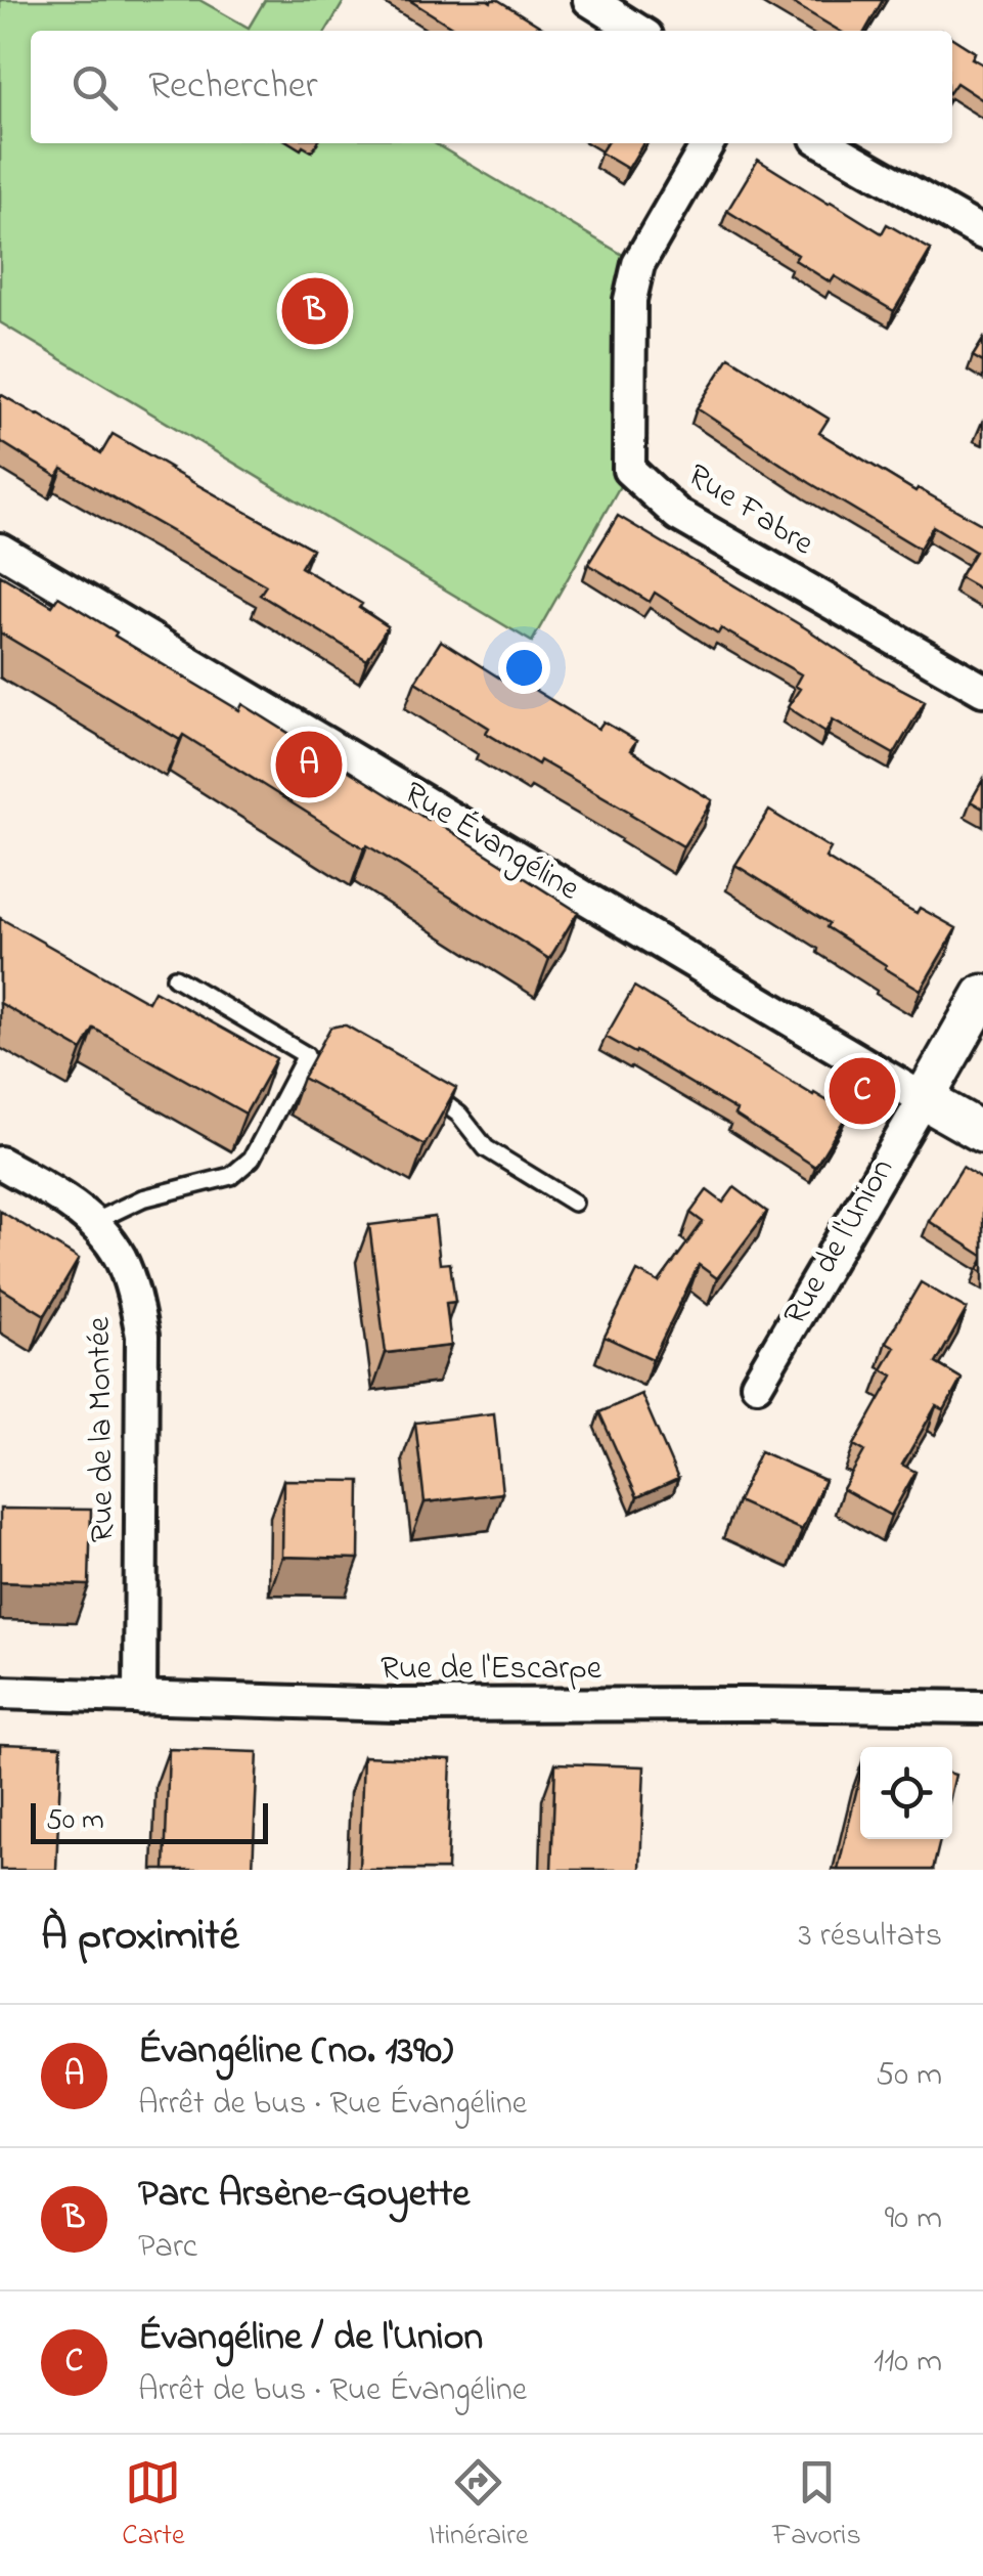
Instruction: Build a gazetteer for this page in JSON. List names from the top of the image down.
{
  "streets": {
    "street": [
      "Rue Fabre",
      "Rue Évangéline",
      "Rue de l'Union",
      "Rue de la Montée",
      "Rue de l'Escarpe"
    ]
  },
  "crossings": [
    ["Rue Évangéline", "Rue de l'Union"],
    ["Rue de la Montée", "Rue de l'Escarpe"]
  ],
  "scale_bar": "50 m",
  "page": {
    "search": "Rechercher",
    "pins": ["B", "A", "C"],
    "scale": "50 m",
    "heading": ["À proximité", "3 résultats"],
    "list": [
      {
        "mark": "A",
        "name": "Évangéline (no. 1390)",
        "note": "Arrêt de bus · Rue Évangéline",
        "value": "50 m"
      },
      {
        "mark": "B",
        "name": "Parc Arsène-Goyette",
        "note": "Parc",
        "value": "90 m"
      },
      {
        "mark": "C",
        "name": "Évangéline / de l'Union",
        "note": "Arrêt de bus · Rue Évangéline",
        "value": "110 m"
      }
    ],
    "nav": ["Carte", "Itinéraire", "Favoris"]
  }
}
